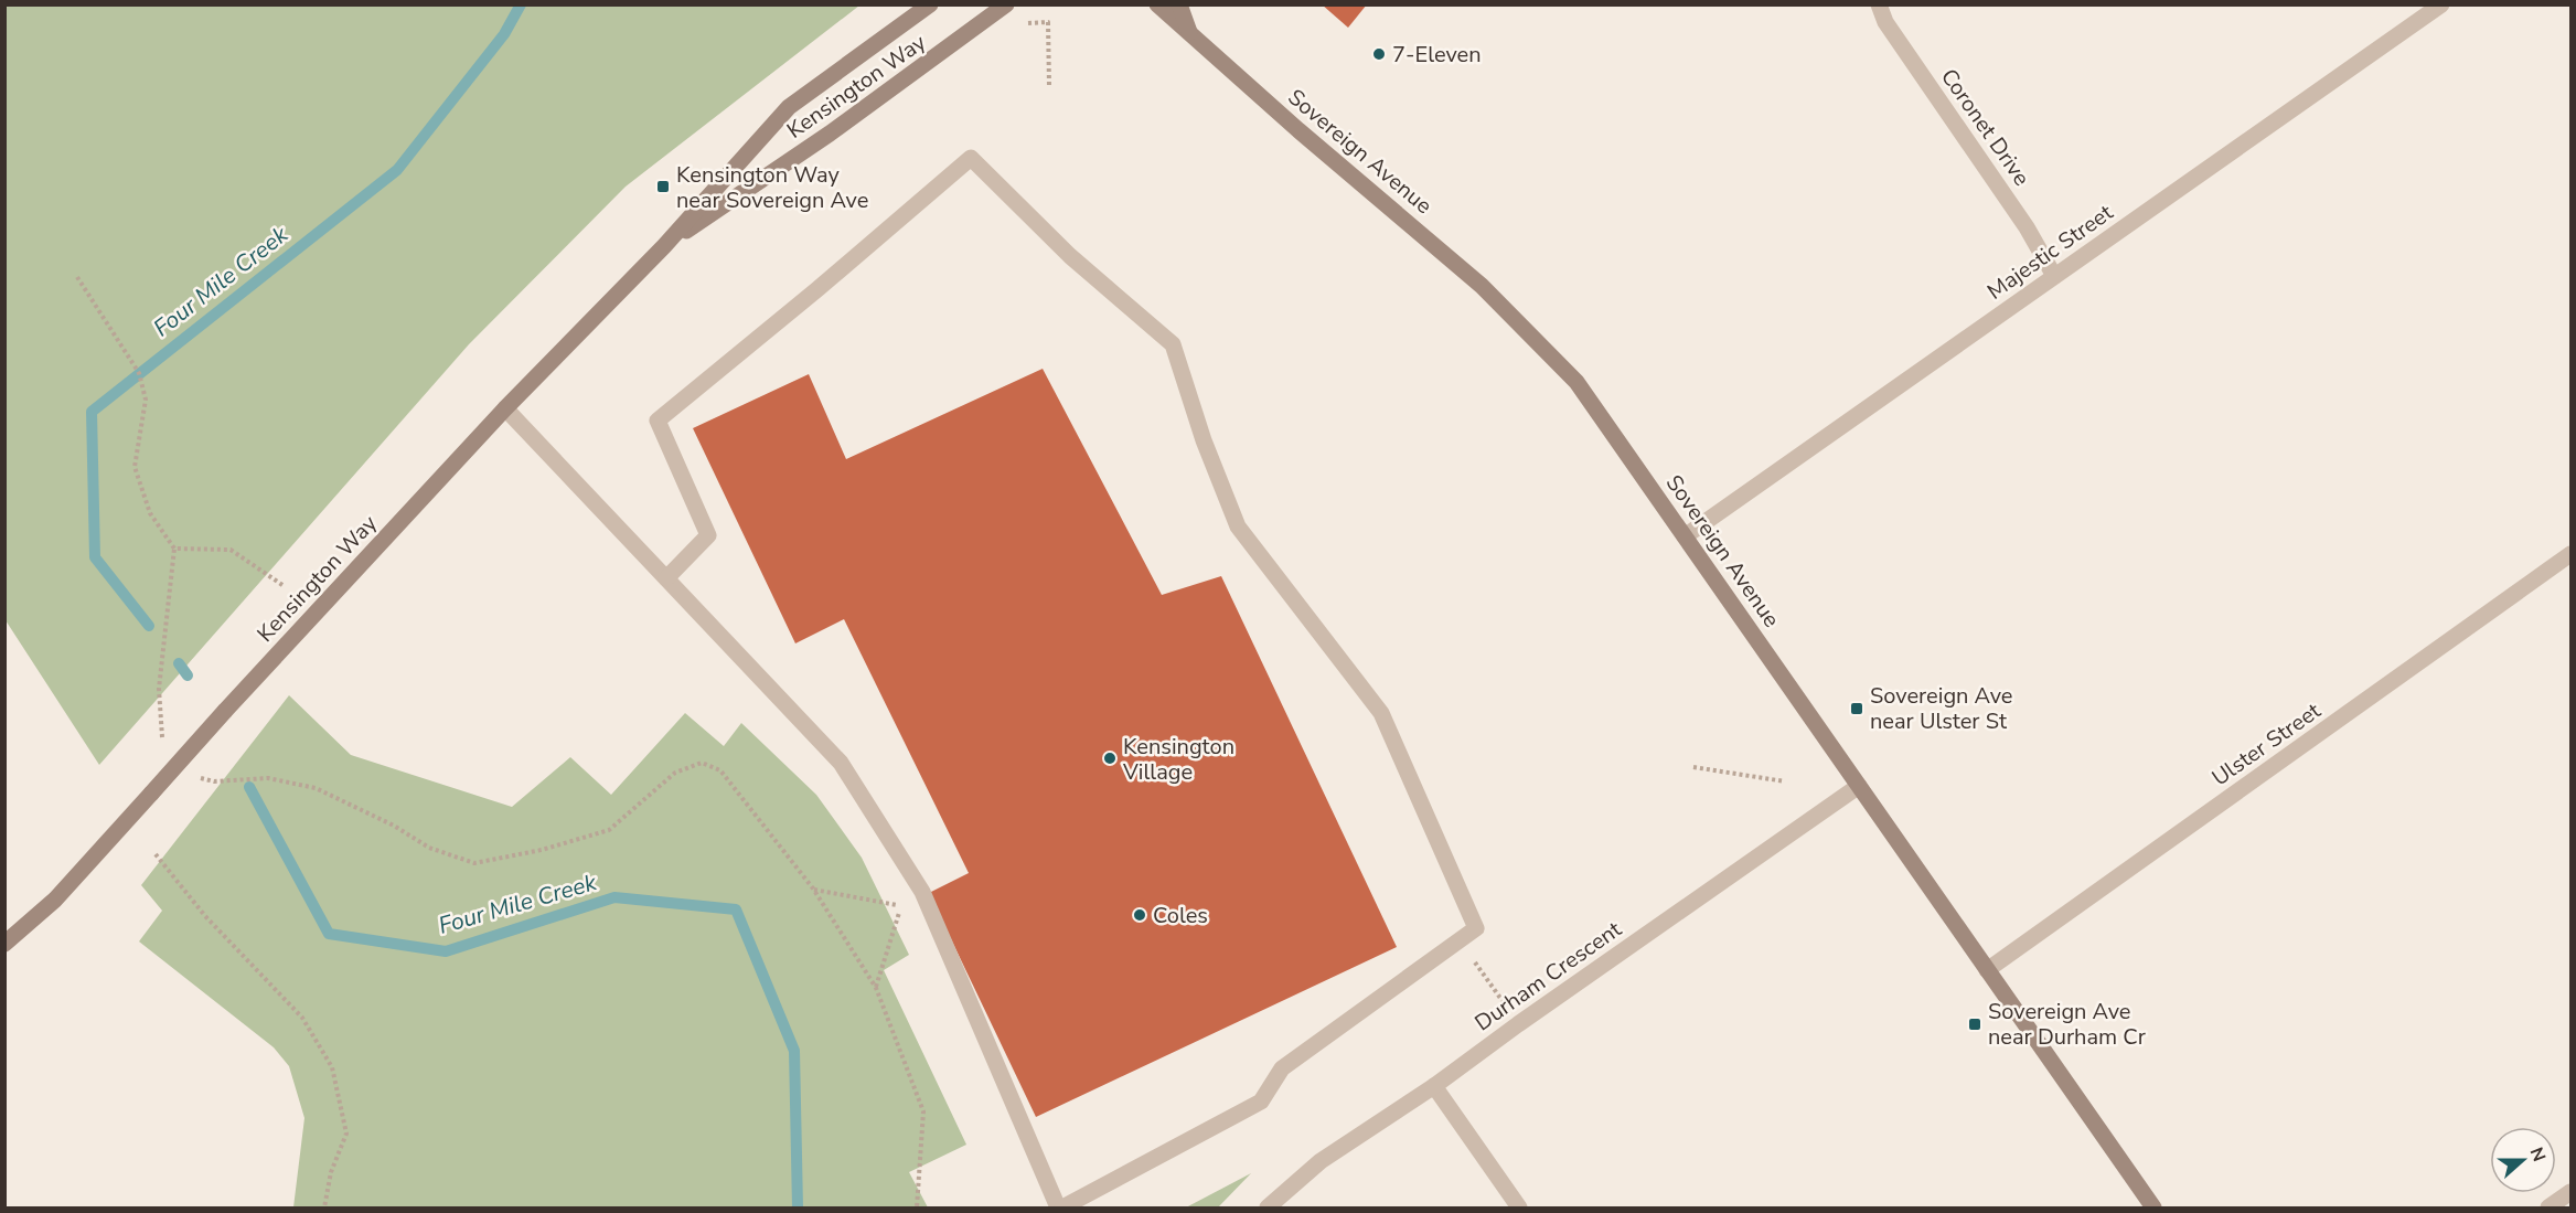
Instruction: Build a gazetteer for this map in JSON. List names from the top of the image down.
{
  "streets": {
    "street": [
      "Kensington Way",
      "Coronet Drive",
      "Sovereign Avenue",
      "Majestic Street",
      "Ulster Street",
      "Durham Crescent"
    ]
  },
  "crossings": [
    ["Coronet Drive", "Majestic Street"],
    ["Sovereign Avenue", "Majestic Street"],
    ["Sovereign Avenue", "Ulster Street"],
    ["Sovereign Avenue", "Durham Crescent"]
  ],
  "water": ["Four Mile Creek"],
  "places": {
    "other": ["7-Eleven", "Kensington Village", "Coles"],
    "transit": ["Kensington Way near Sovereign Ave", "Sovereign Ave near Ulster St", "Sovereign Ave near Durham Cr"]
  },
  "north": "right"
}
